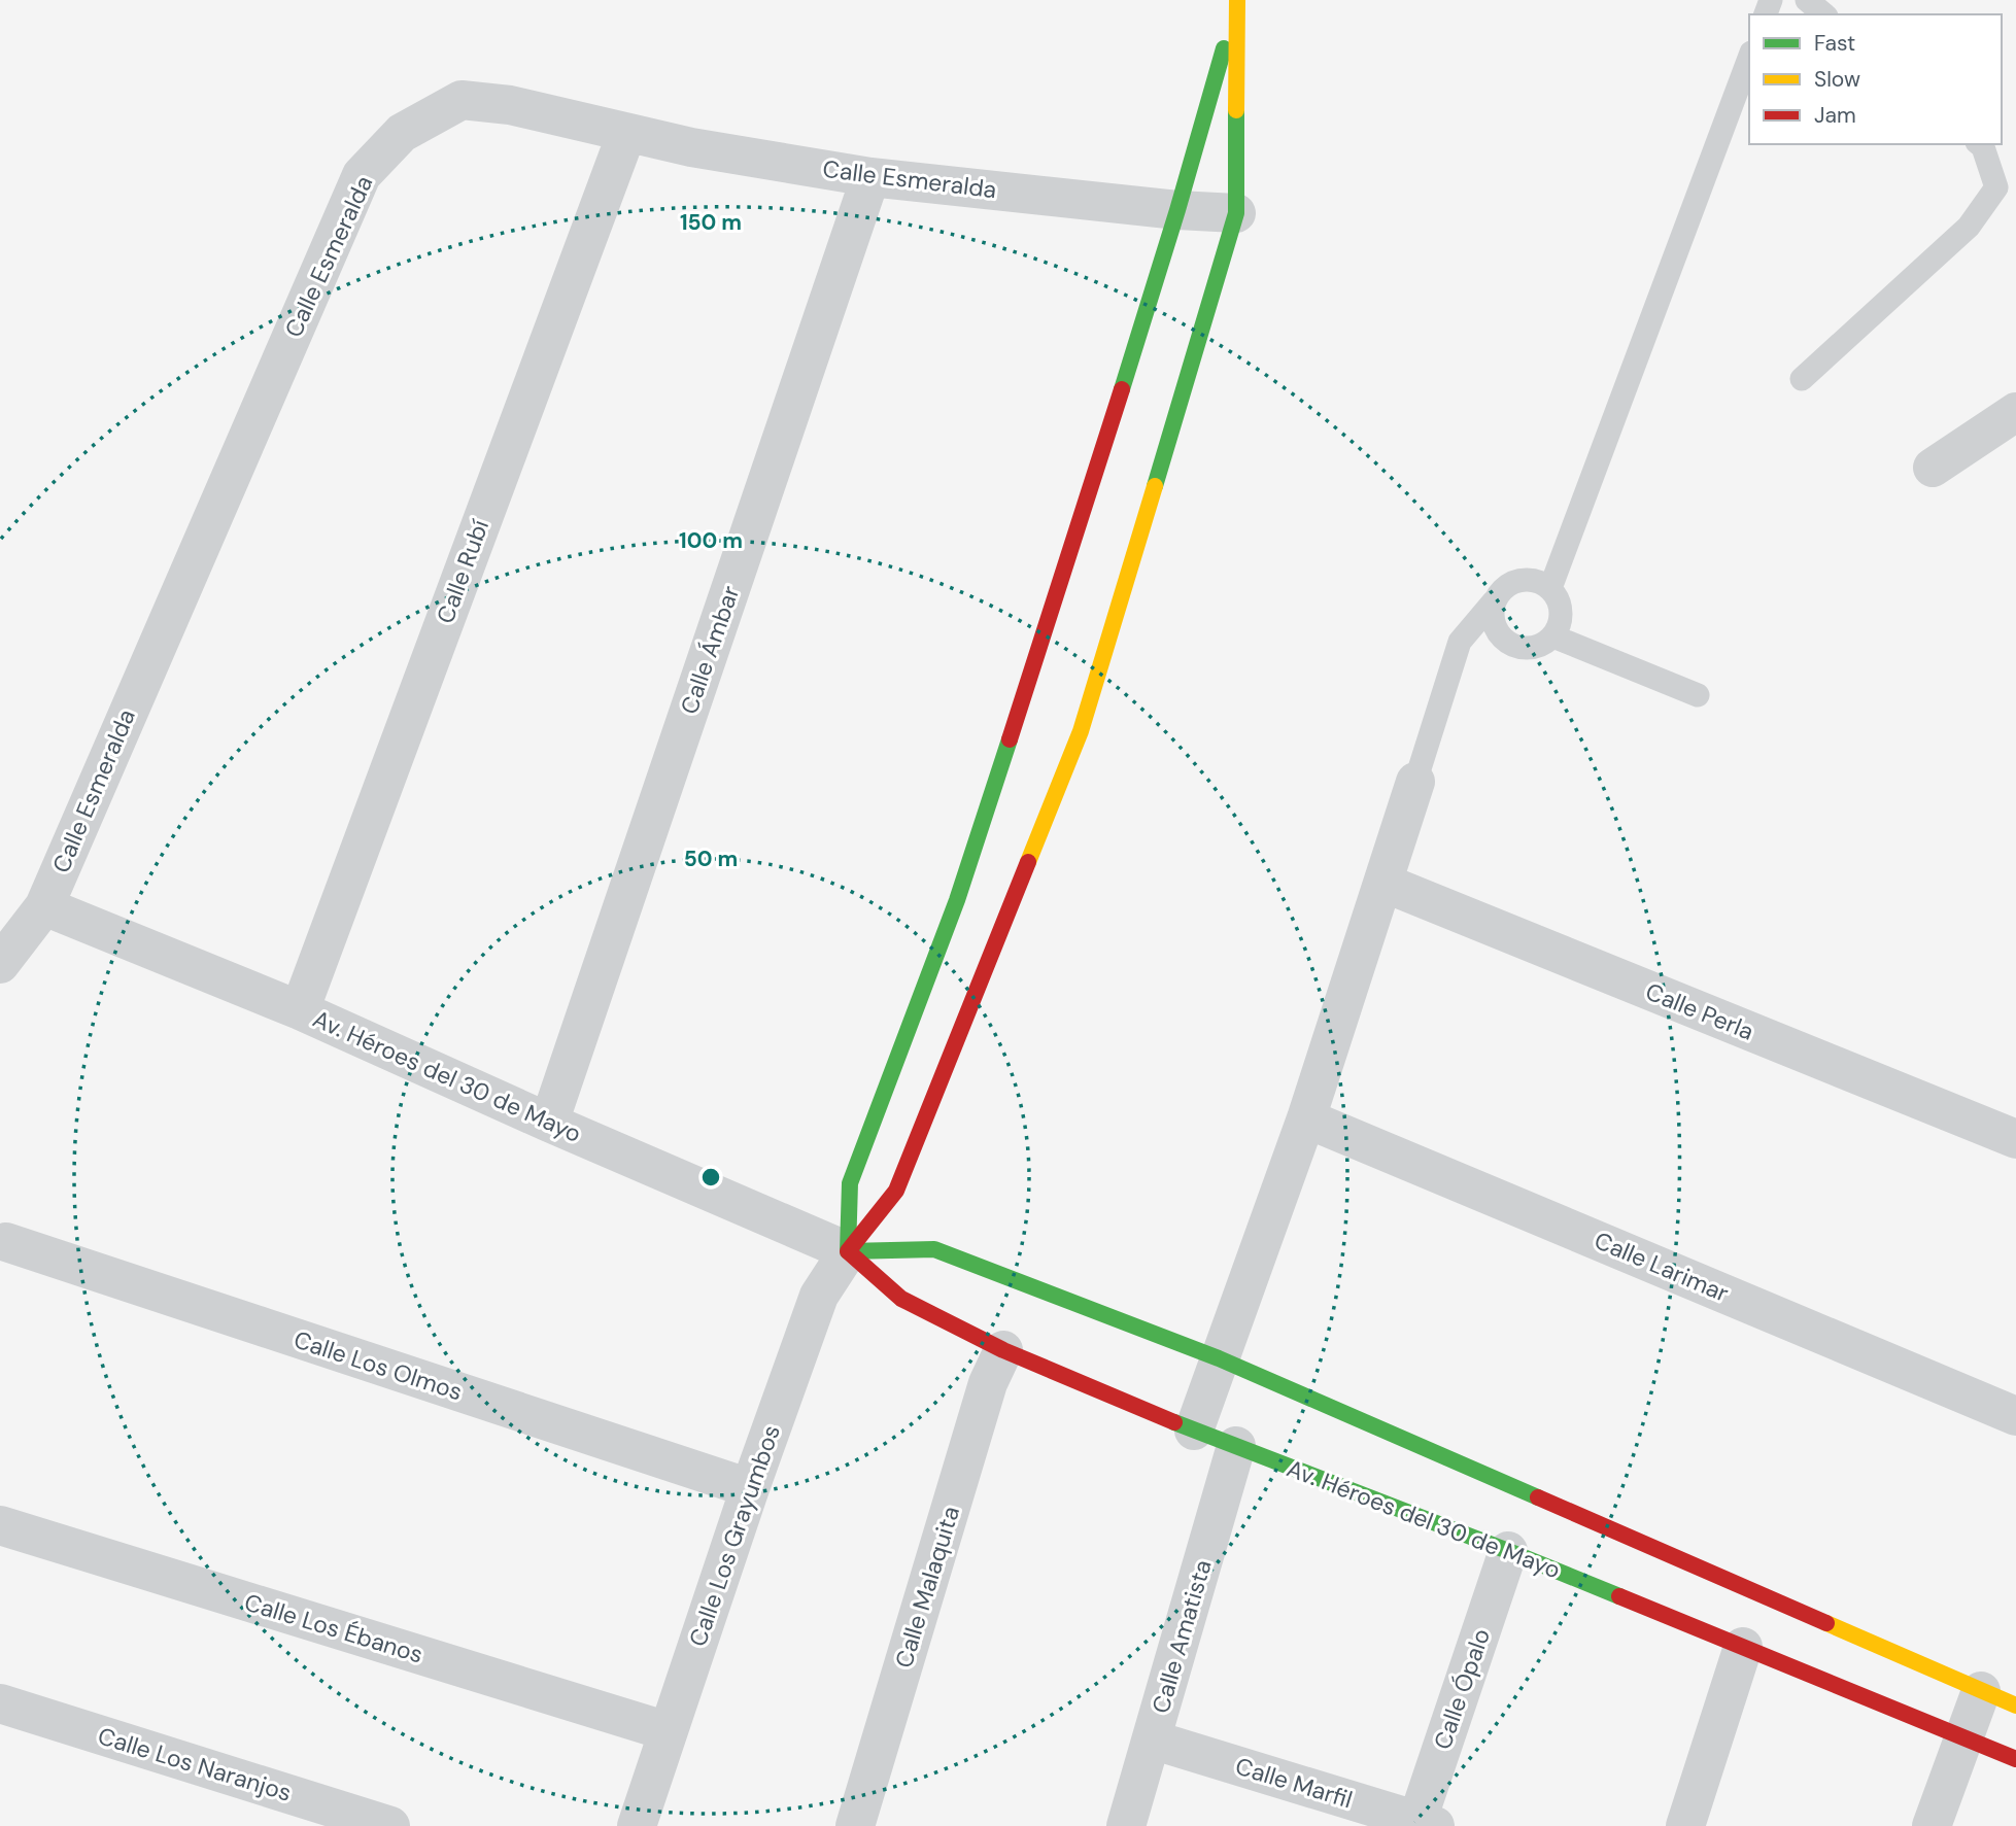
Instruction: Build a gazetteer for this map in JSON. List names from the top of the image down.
{
  "streets": {
    "street": [
      "Calle Esmeralda",
      "Calle Rubí",
      "Calle Ámbar",
      "Calle Perla",
      "Av. Héroes del 30 de Mayo",
      "Calle Larimar",
      "Calle Los Olmos",
      "Calle Los Grayumbos",
      "Calle Malaquita",
      "Calle Los Ébanos",
      "Calle Amatista",
      "Calle Ópalo",
      "Calle Los Naranjos",
      "Calle Marfil"
    ]
  },
  "crossings": [
    ["Calle Esmeralda", "Calle Rubí"],
    ["Calle Esmeralda", "Calle Ámbar"],
    ["Calle Esmeralda", "Av. Héroes del 30 de Mayo"],
    ["Calle Rubí", "Av. Héroes del 30 de Mayo"],
    ["Calle Ámbar", "Av. Héroes del 30 de Mayo"],
    ["Av. Héroes del 30 de Mayo", "Calle Los Grayumbos"],
    ["Av. Héroes del 30 de Mayo", "Calle Malaquita"],
    ["Av. Héroes del 30 de Mayo", "Calle Amatista"],
    ["Av. Héroes del 30 de Mayo", "Calle Ópalo"],
    ["Calle Los Olmos", "Calle Los Grayumbos"],
    ["Calle Los Grayumbos", "Calle Los Ébanos"],
    ["Calle Amatista", "Calle Marfil"],
    ["Calle Ópalo", "Calle Marfil"]
  ],
  "legend": ["Fast", "Slow", "Jam"],
  "rings": ["150 m", "100 m", "50 m"]
}
